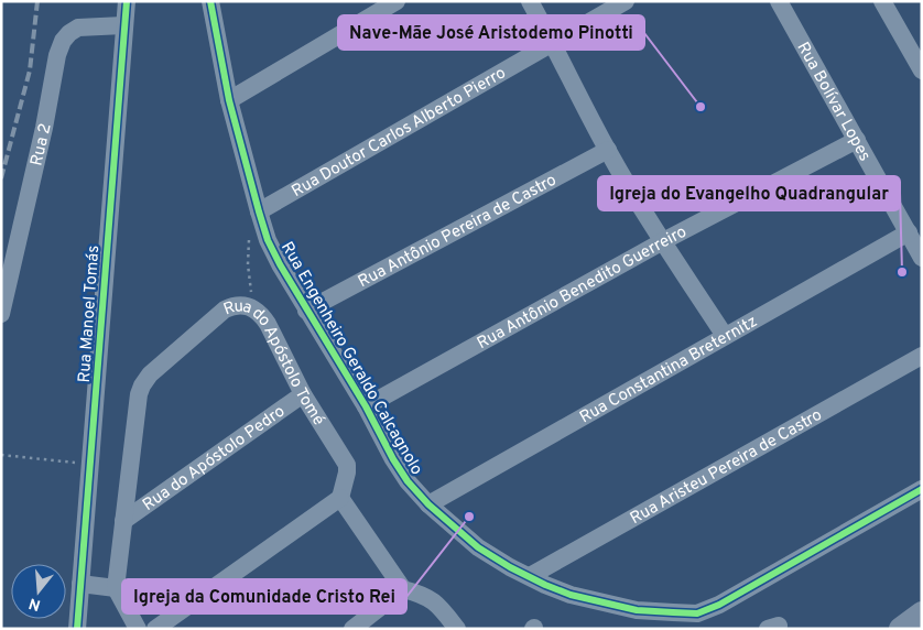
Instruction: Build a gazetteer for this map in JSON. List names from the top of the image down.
{
  "streets": {
    "street": [
      "Rua Bolívar Lopes",
      "Rua Doutor Carlos Alberto Pierro",
      "Rua 2",
      "Rua Antônio Pereira de Castro",
      "Rua Antônio Benedito Guerreiro",
      "Rua Manoel Tomás",
      "Rua Engenheiro Geraldo Calcagnolo",
      "Rua Constantina Breternitz",
      "Rua do Apóstolo Tomé",
      "Rua do Apóstolo Pedro",
      "Rua Aristeu Pereira de Castro"
    ]
  },
  "crossings": [
    ["Rua Bolívar Lopes", "Rua Antônio Benedito Guerreiro"],
    ["Rua Bolívar Lopes", "Rua Constantina Breternitz"],
    ["Rua Doutor Carlos Alberto Pierro", "Rua Engenheiro Geraldo Calcagnolo"],
    ["Rua 2", "Rua Manoel Tomás"],
    ["Rua Antônio Pereira de Castro", "Rua Engenheiro Geraldo Calcagnolo"],
    ["Rua Antônio Benedito Guerreiro", "Rua Engenheiro Geraldo Calcagnolo"],
    ["Rua Engenheiro Geraldo Calcagnolo", "Rua Constantina Breternitz"],
    ["Rua Engenheiro Geraldo Calcagnolo", "Rua Aristeu Pereira de Castro"],
    ["Rua do Apóstolo Tomé", "Rua do Apóstolo Pedro"]
  ],
  "places": ["Nave-Mãe José Aristodemo Pinotti", "Igreja do Evangelho Quadrangular", "Igreja da Comunidade Cristo Rei"],
  "north": "bottom"
}
